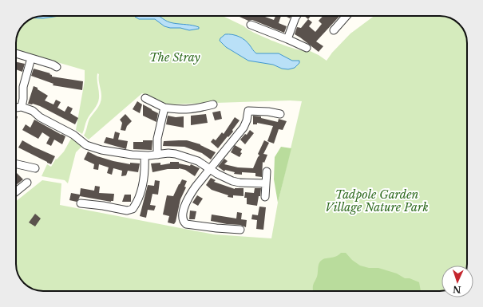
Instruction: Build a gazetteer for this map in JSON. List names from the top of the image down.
{
  "parks": ["The Stray", "Tadpole Garden Village Nature Park"],
  "north": "bottom"
}
